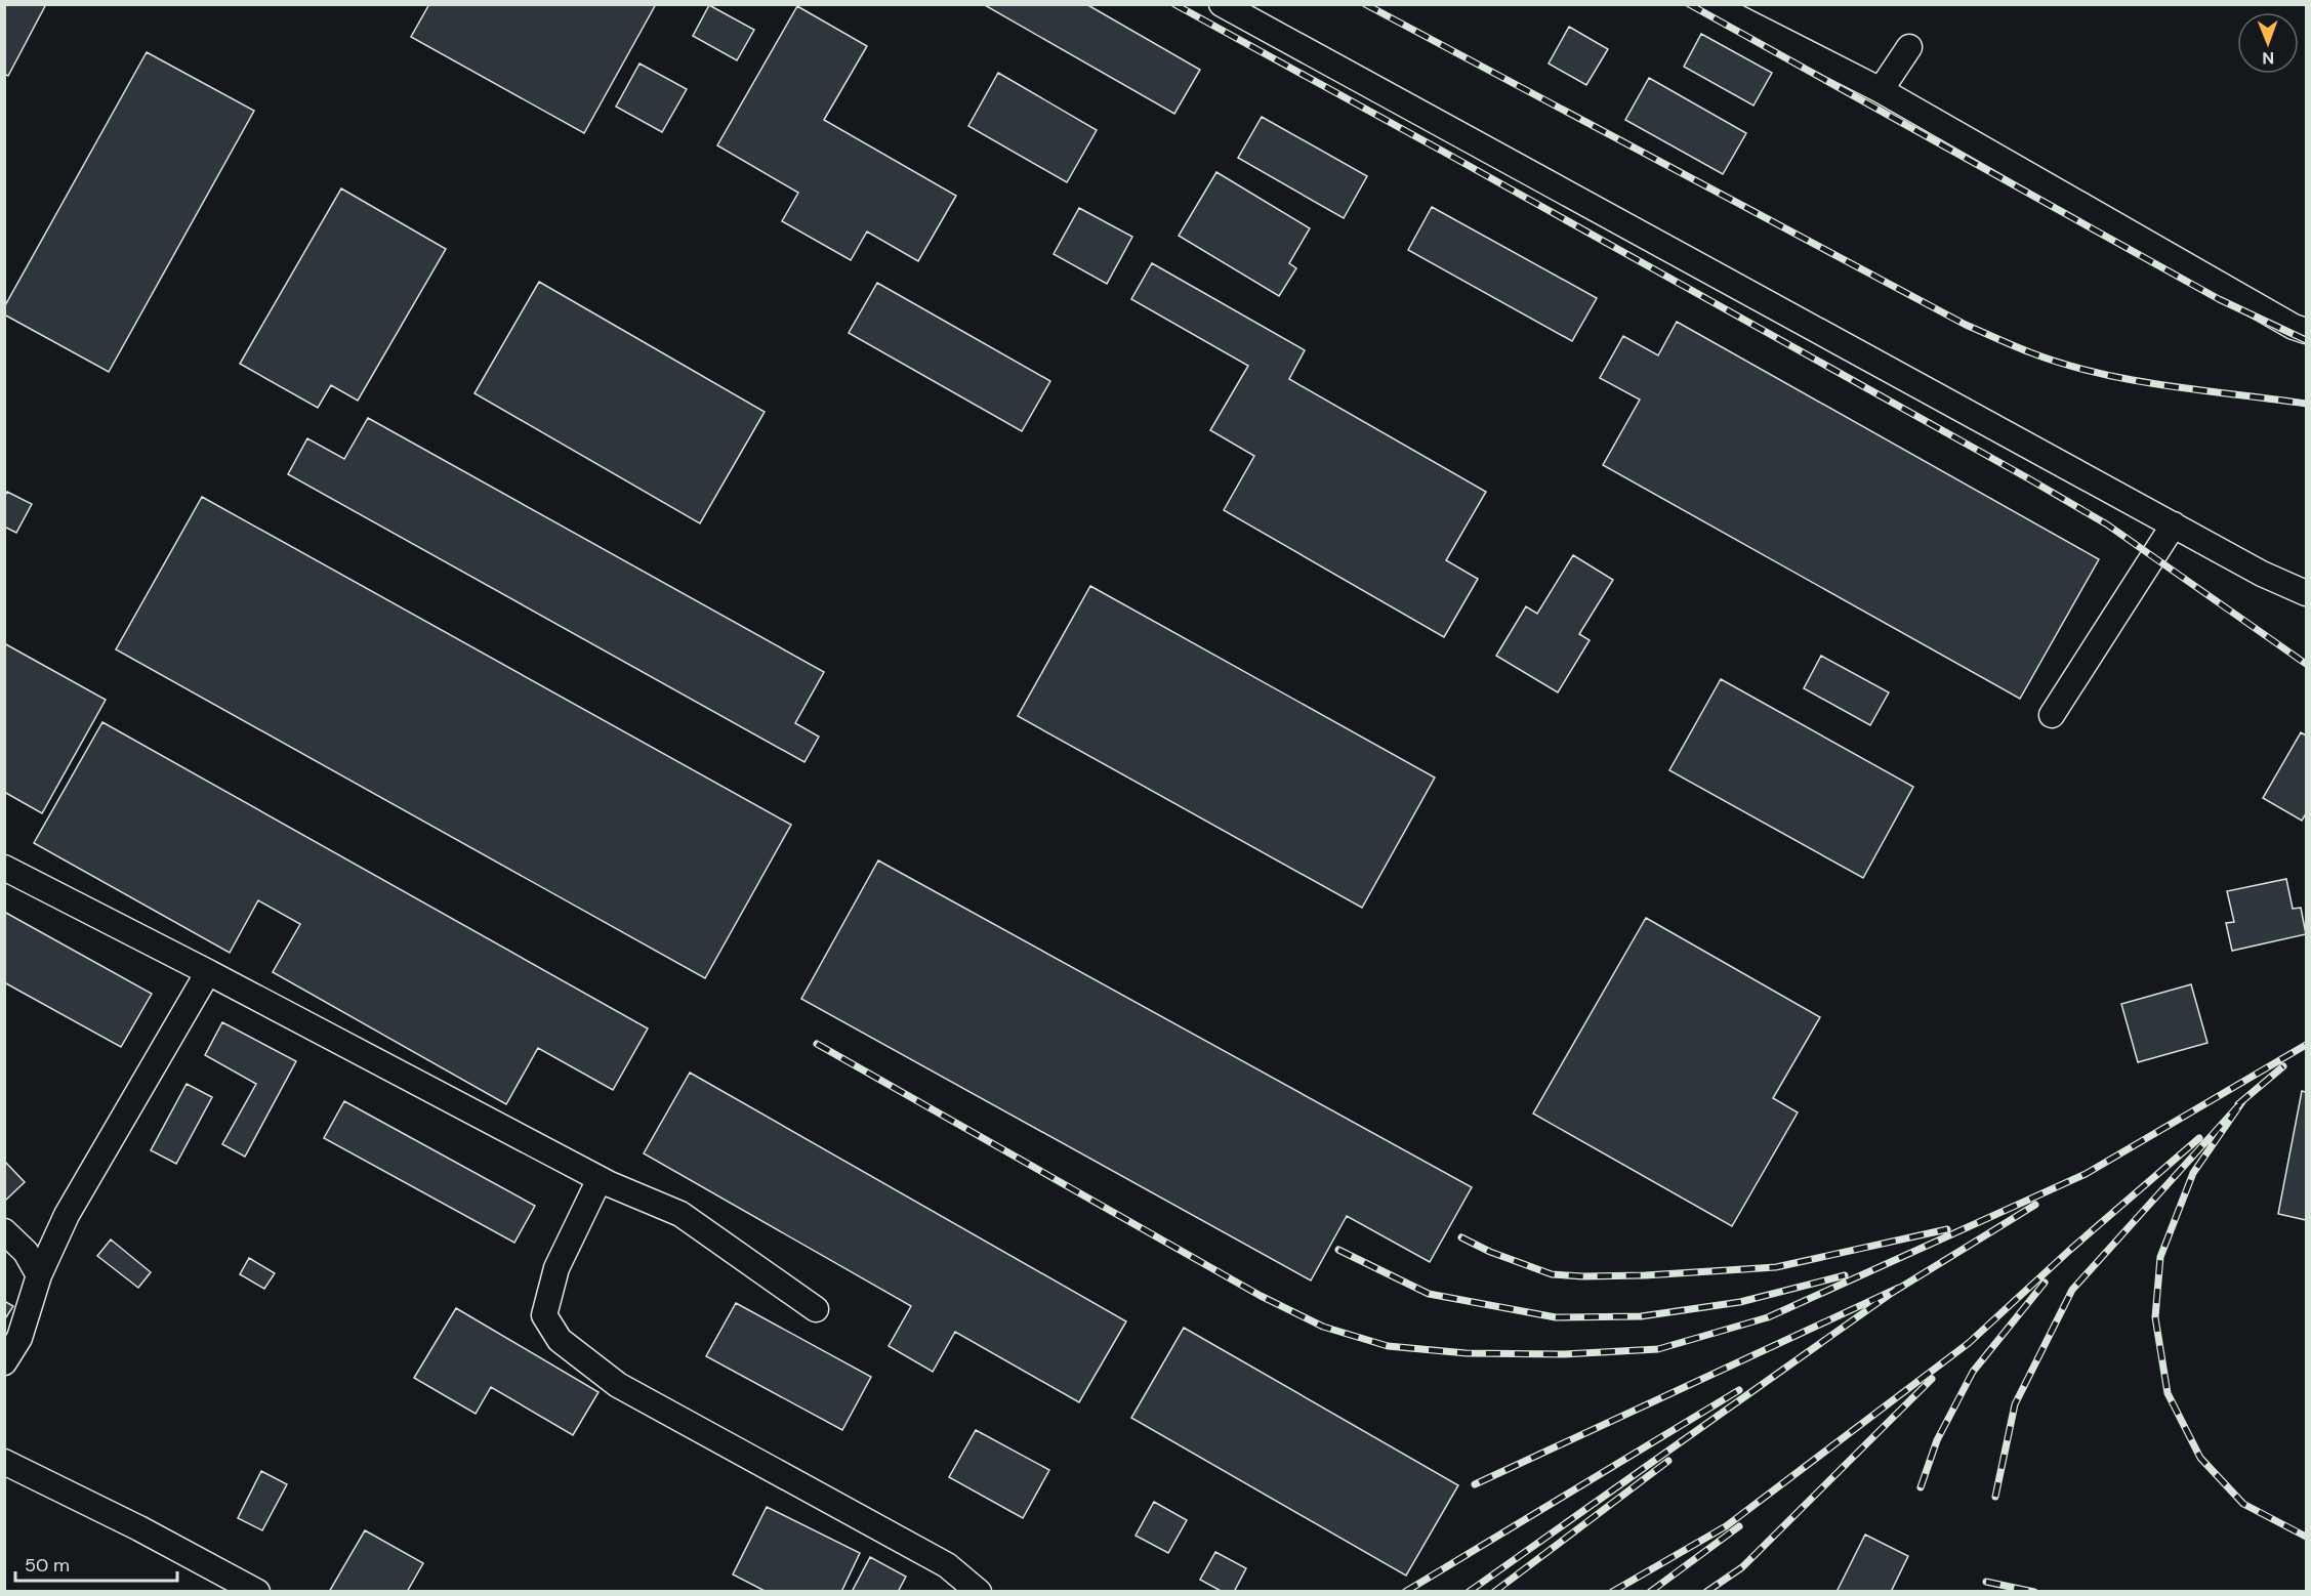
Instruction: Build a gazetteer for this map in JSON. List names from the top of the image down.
{
  "scale_bar": "50 m",
  "north": "bottom"
}
